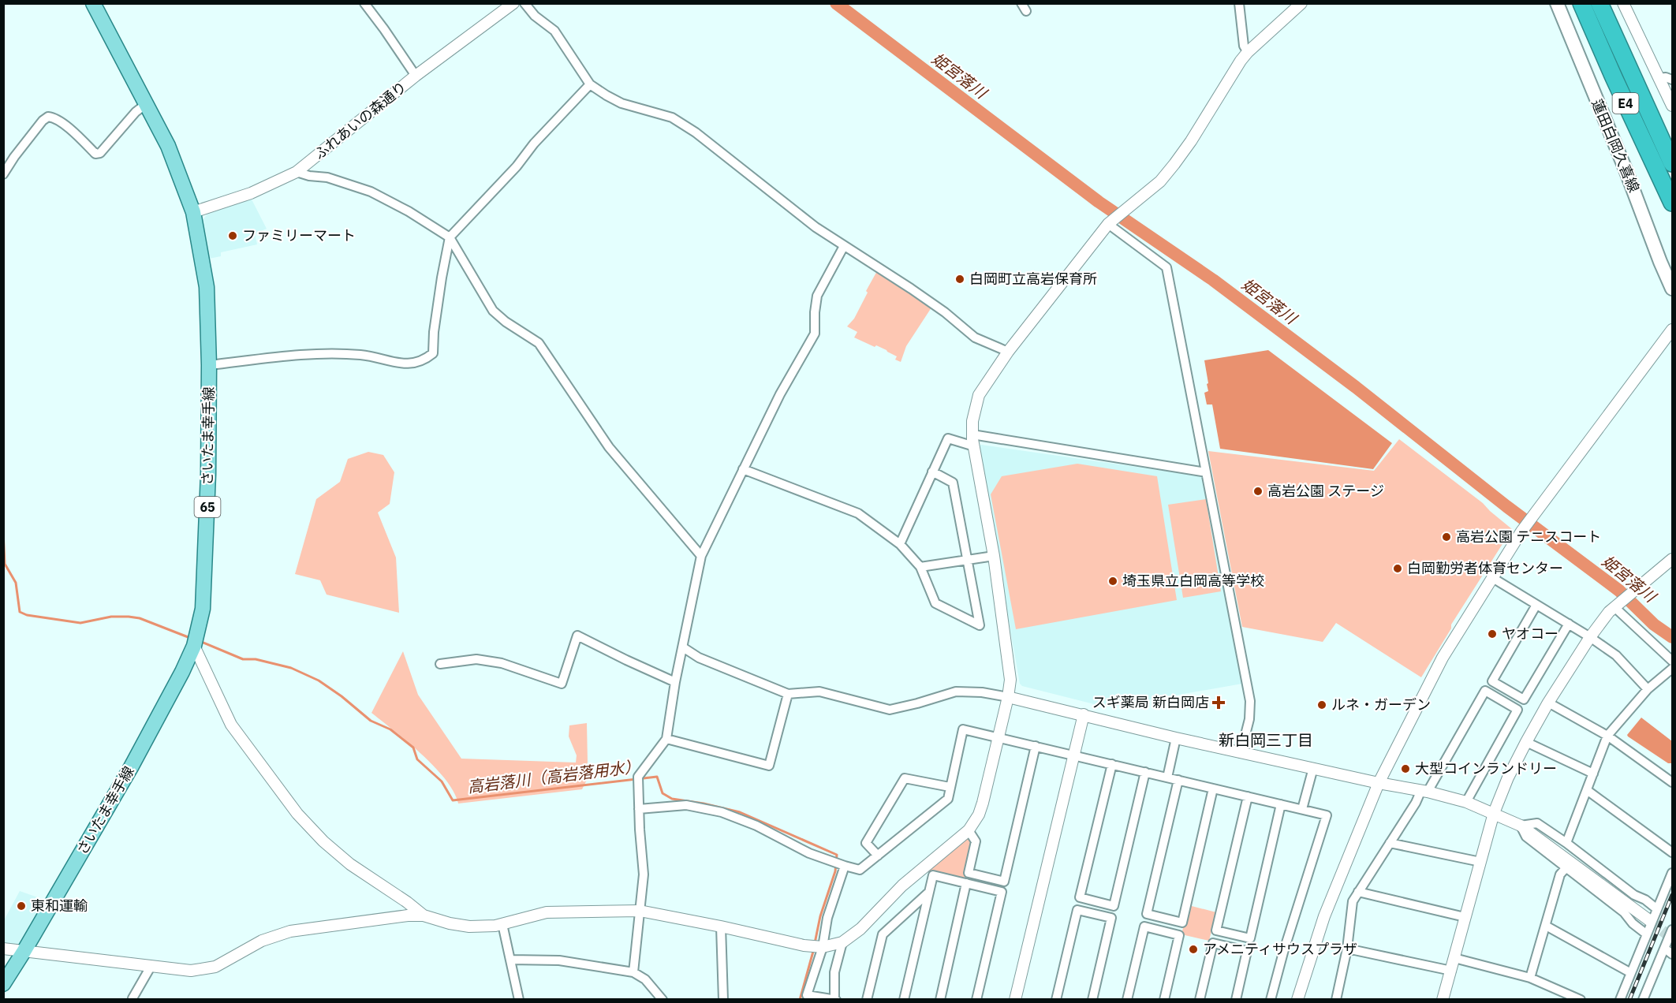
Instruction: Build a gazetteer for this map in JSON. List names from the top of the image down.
{
  "streets": {
    "highway": ["E4"],
    "main road": ["蓮田白岡久喜線", "さいたま幸手線", "65"],
    "street": ["ふれあいの森通り"]
  },
  "crossings": [
    ["ふれあいの森通り", "さいたま幸手線"]
  ],
  "districts": ["新白岡三丁目"],
  "water": ["姫宮落川", "高岩落川（高岩落用水）"],
  "places": {
    "other": [
      "ファミリーマート",
      "白岡町立高岩保育所",
      "高岩公園 ステージ",
      "高岩公園 テニスコート",
      "白岡勤労者体育センター",
      "埼玉県立白岡高等学校",
      "ヤオコー",
      "ルネ・ガーデン",
      "大型コインランドリー",
      "東和運輸",
      "アメニティサウスプラザ"
    ],
    "health": ["スギ薬局 新白岡店"]
  }
}
